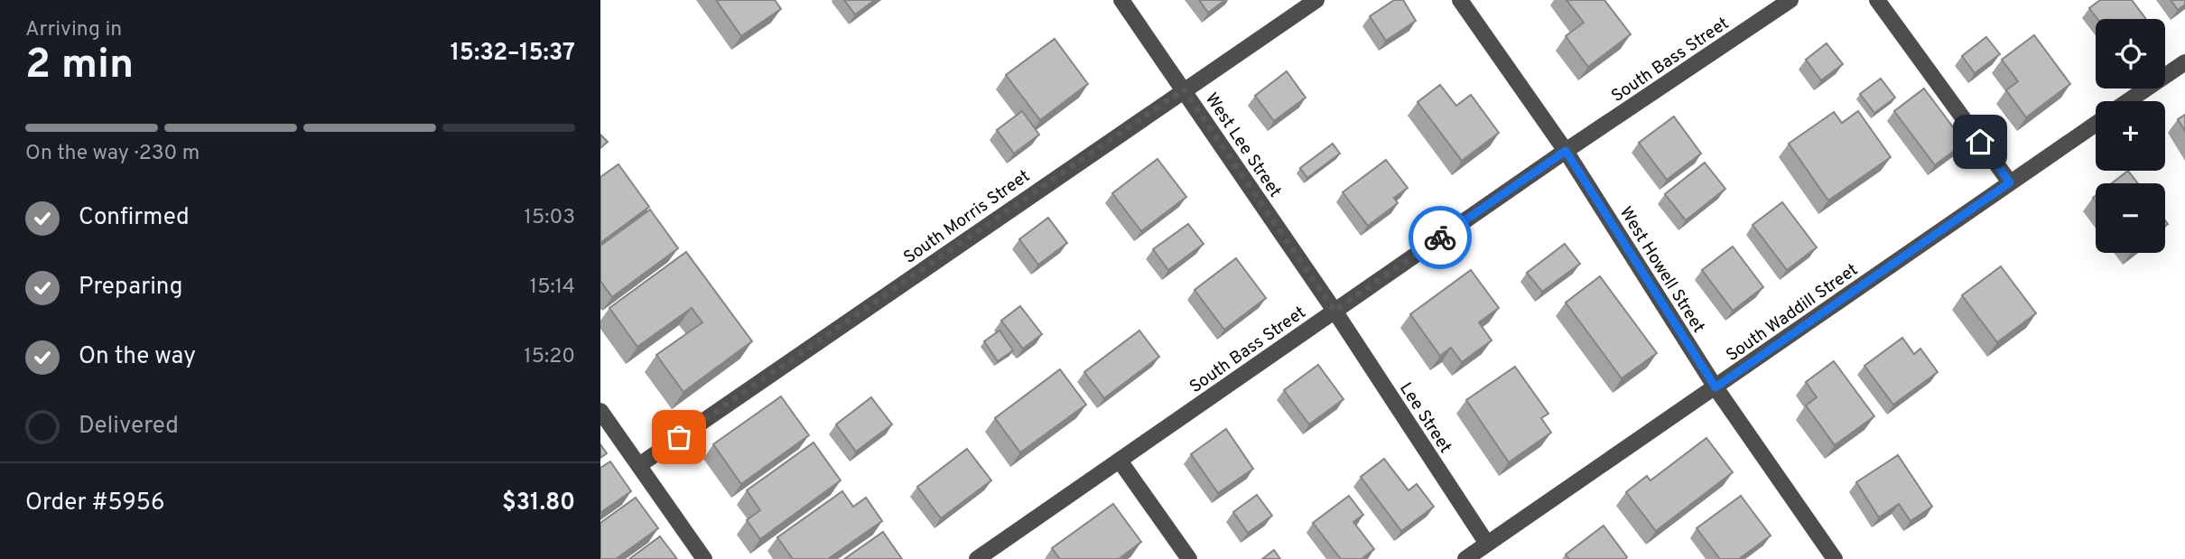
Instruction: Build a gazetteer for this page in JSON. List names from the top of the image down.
{
  "streets": {
    "street": [
      "South Bass Street",
      "West Lee Street",
      "South Morris Street",
      "West Howell Street",
      "South Waddill Street",
      "Lee Street"
    ]
  },
  "crossings": [
    ["South Bass Street", "West Lee Street"],
    ["South Bass Street", "West Howell Street"],
    ["South Bass Street", "Lee Street"],
    ["West Lee Street", "South Morris Street"],
    ["West Lee Street", "Lee Street"],
    ["West Howell Street", "South Waddill Street"],
    ["South Waddill Street", "Lee Street"]
  ],
  "page": {
    "heading": ["2 min", "Arriving in", "15:32–15:37"],
    "panel": ["Order #5956", "$31.80"],
    "map_buttons": ["+", "−"],
    "bar": "On the way · 230 m",
    "list": [
      ["Confirmed", "15:03"],
      ["Preparing", "15:14"],
      ["On the way", "15:20"],
      "Delivered"
    ]
  }
}
